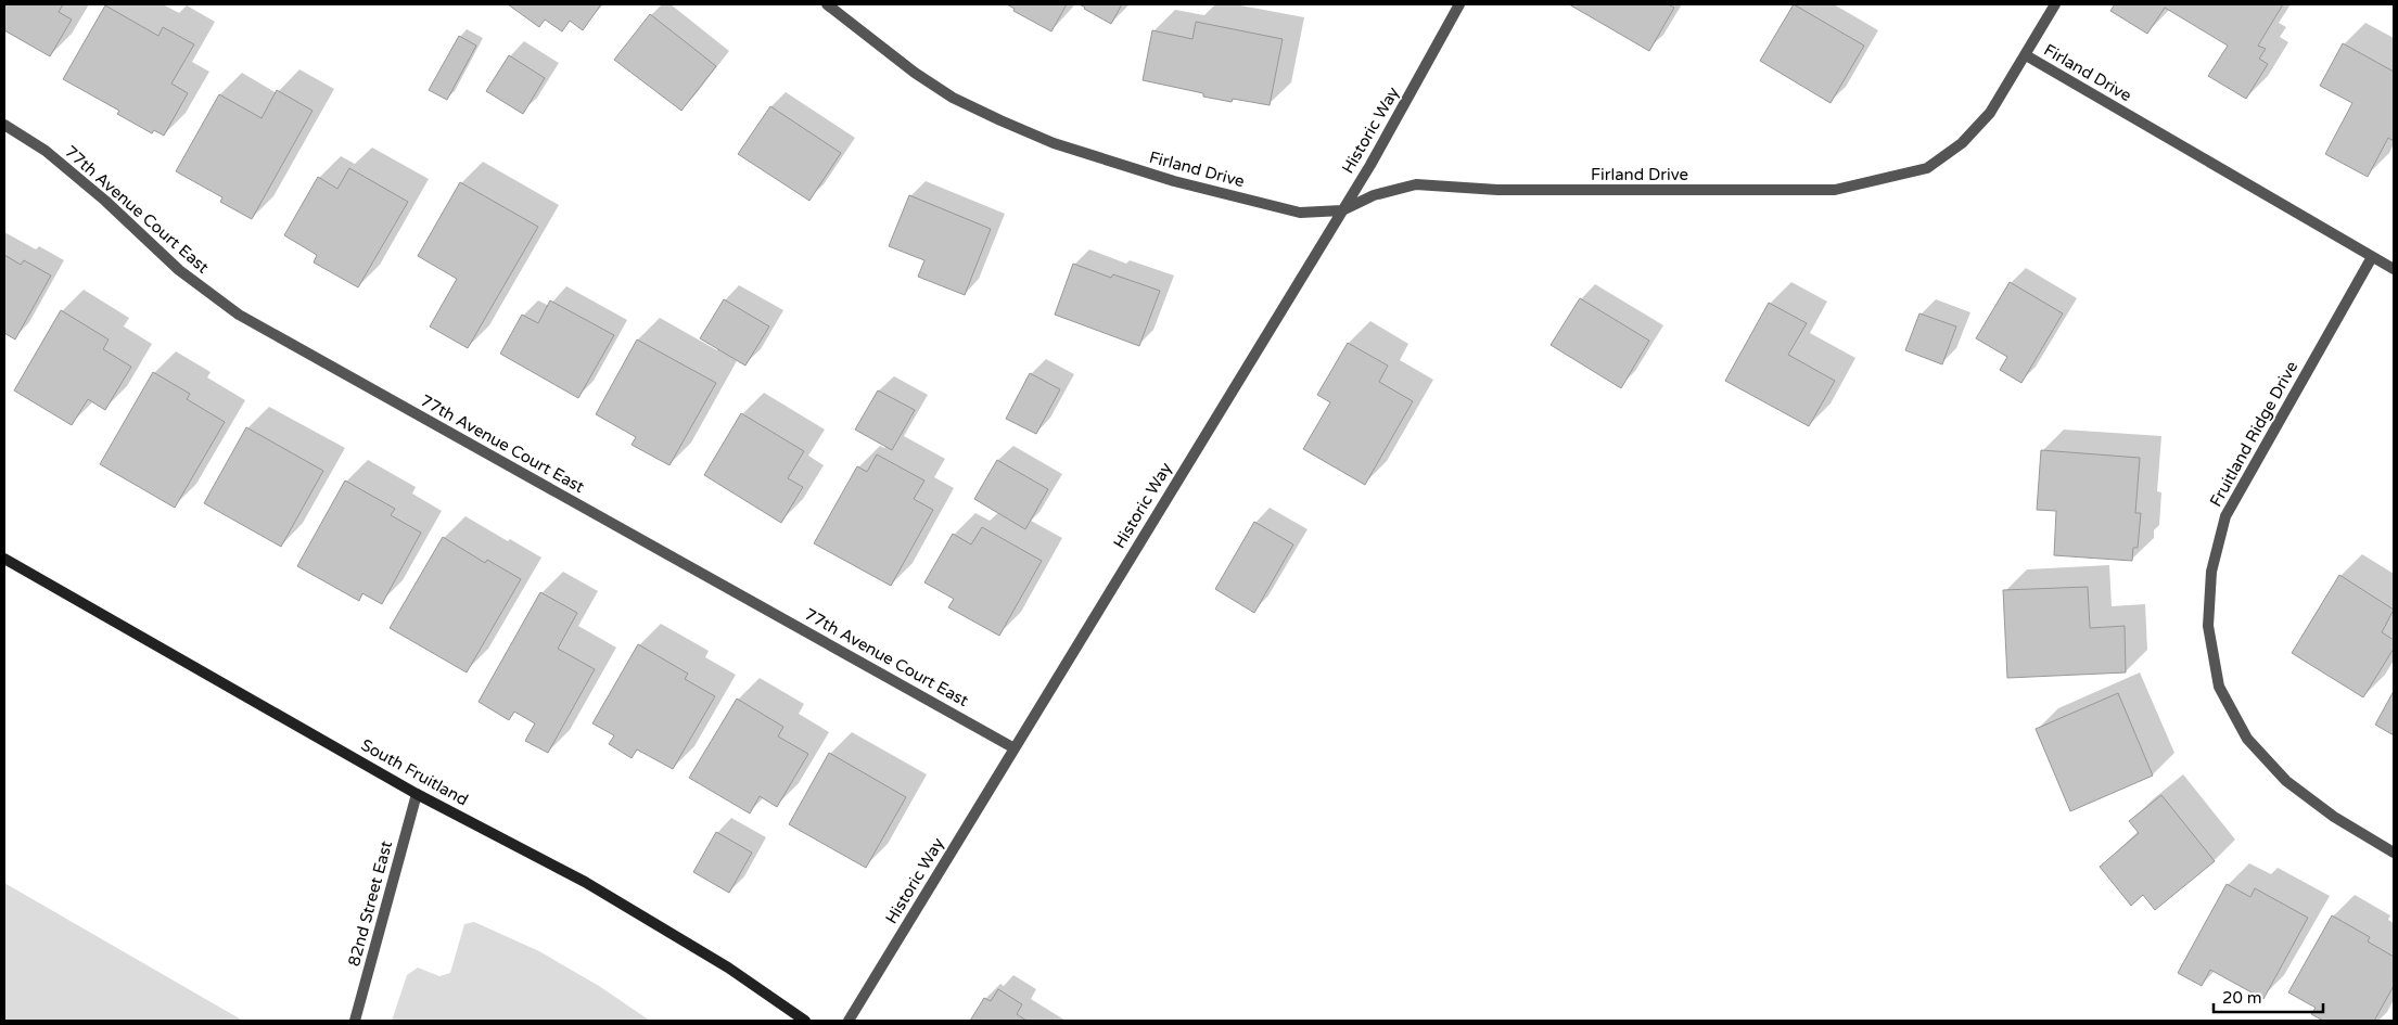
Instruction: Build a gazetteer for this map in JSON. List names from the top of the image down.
{
  "streets": {
    "street": [
      "Firland Drive",
      "Historic Way",
      "77th Avenue Court East",
      "Fruitland Ridge Drive",
      "South Fruitland",
      "82nd Street East"
    ]
  },
  "crossings": [
    ["Firland Drive", "Historic Way"],
    ["Firland Drive", "Fruitland Ridge Drive"],
    ["Historic Way", "77th Avenue Court East"],
    ["South Fruitland", "82nd Street East"]
  ],
  "scale_bar": "20 m"
}
